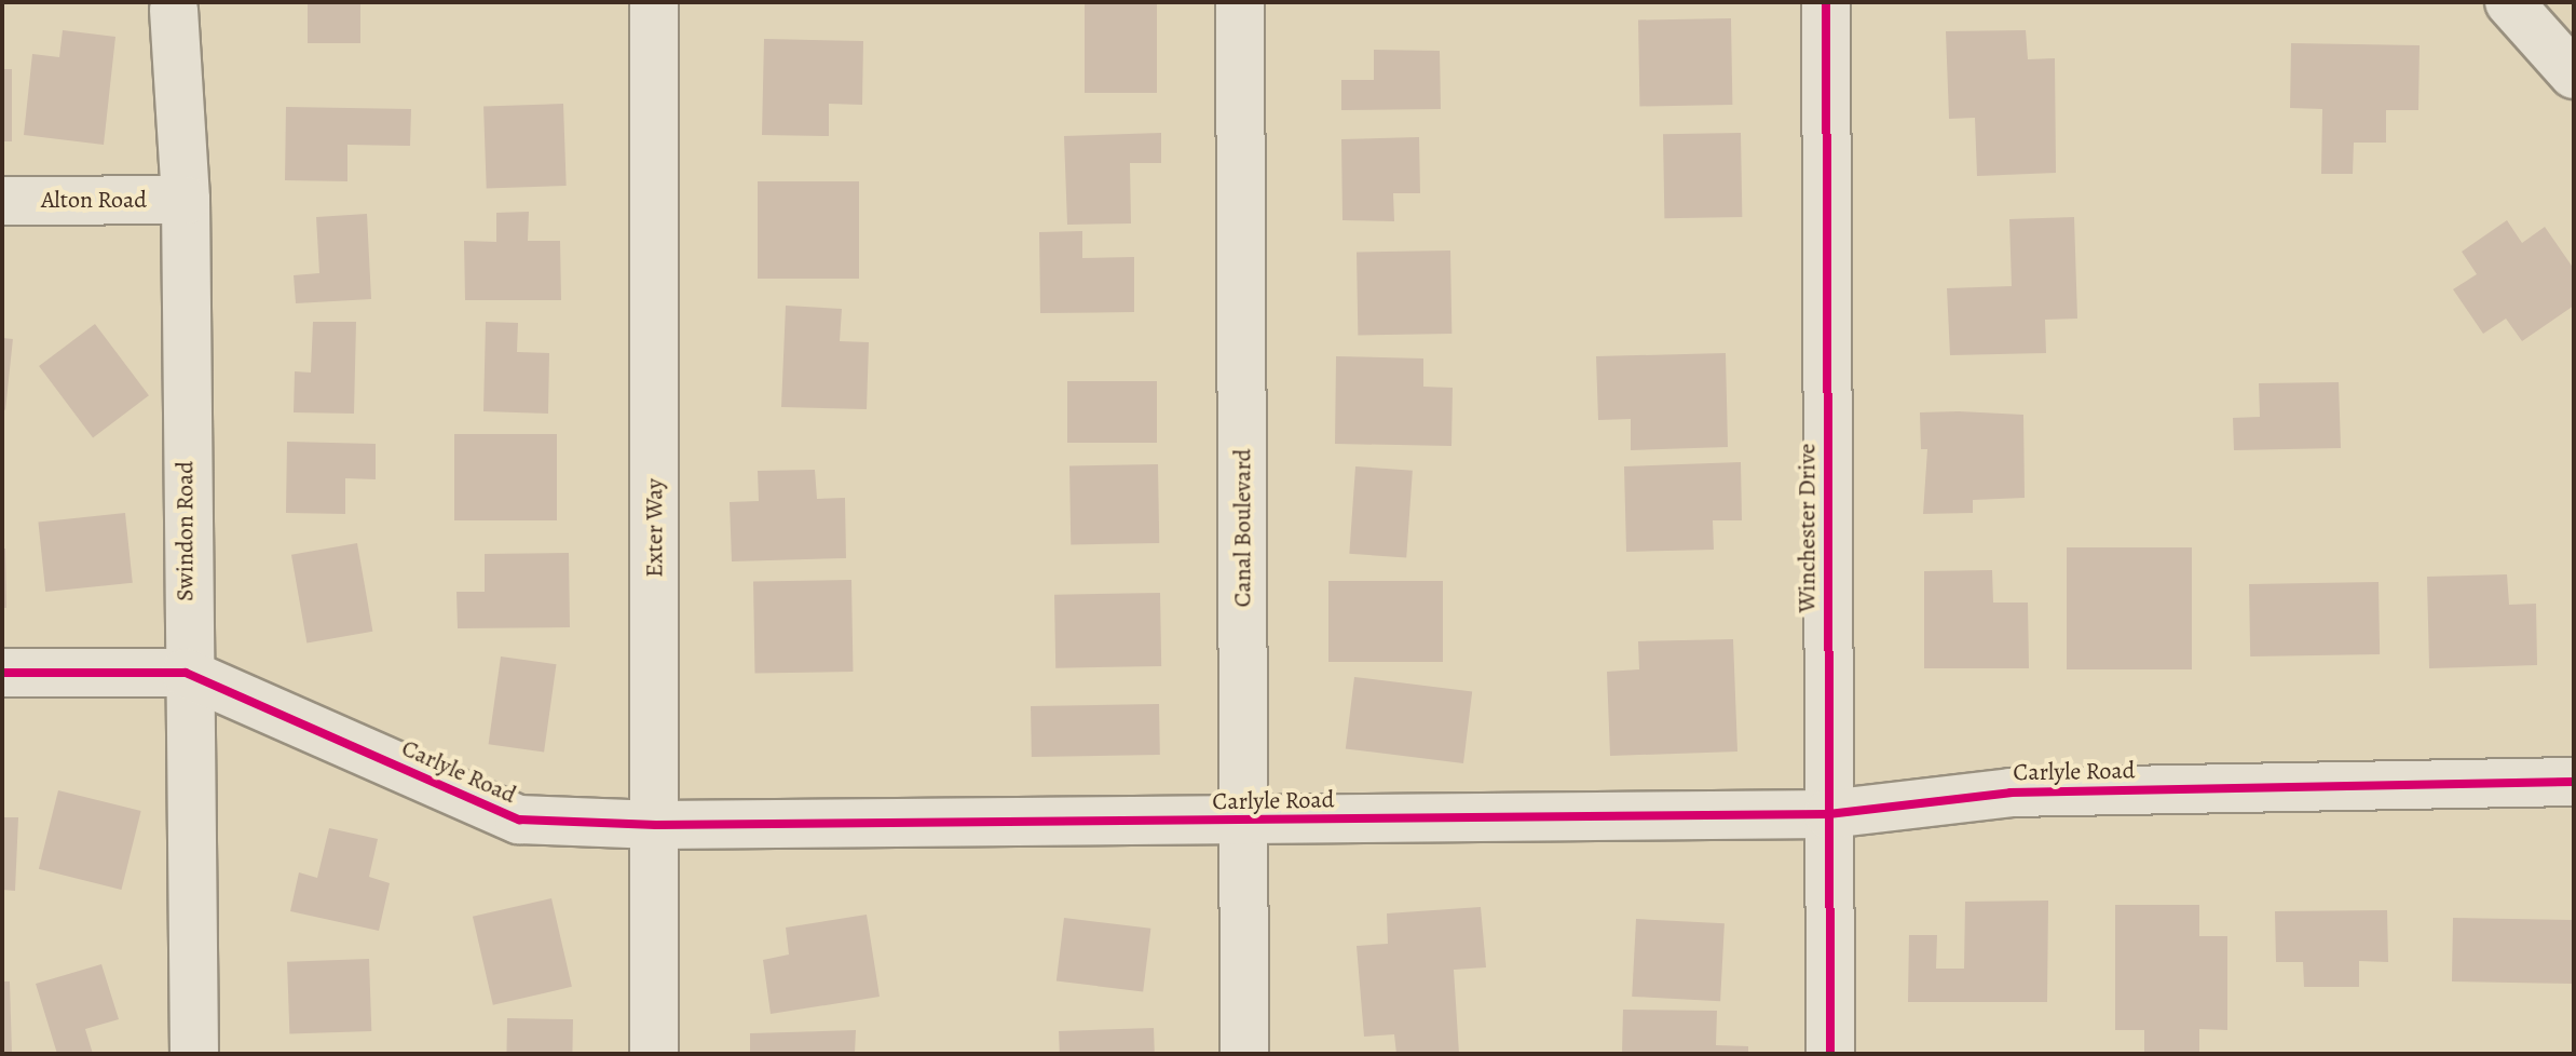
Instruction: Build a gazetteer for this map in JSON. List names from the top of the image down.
{
  "streets": {
    "street": [
      "Alton Road",
      "Exter Way",
      "Canal Boulevard",
      "Winchester Drive",
      "Swindon Road",
      "Carlyle Road"
    ]
  },
  "crossings": [
    ["Alton Road", "Swindon Road"],
    ["Exter Way", "Carlyle Road"],
    ["Canal Boulevard", "Carlyle Road"],
    ["Winchester Drive", "Carlyle Road"],
    ["Swindon Road", "Carlyle Road"]
  ]
}
